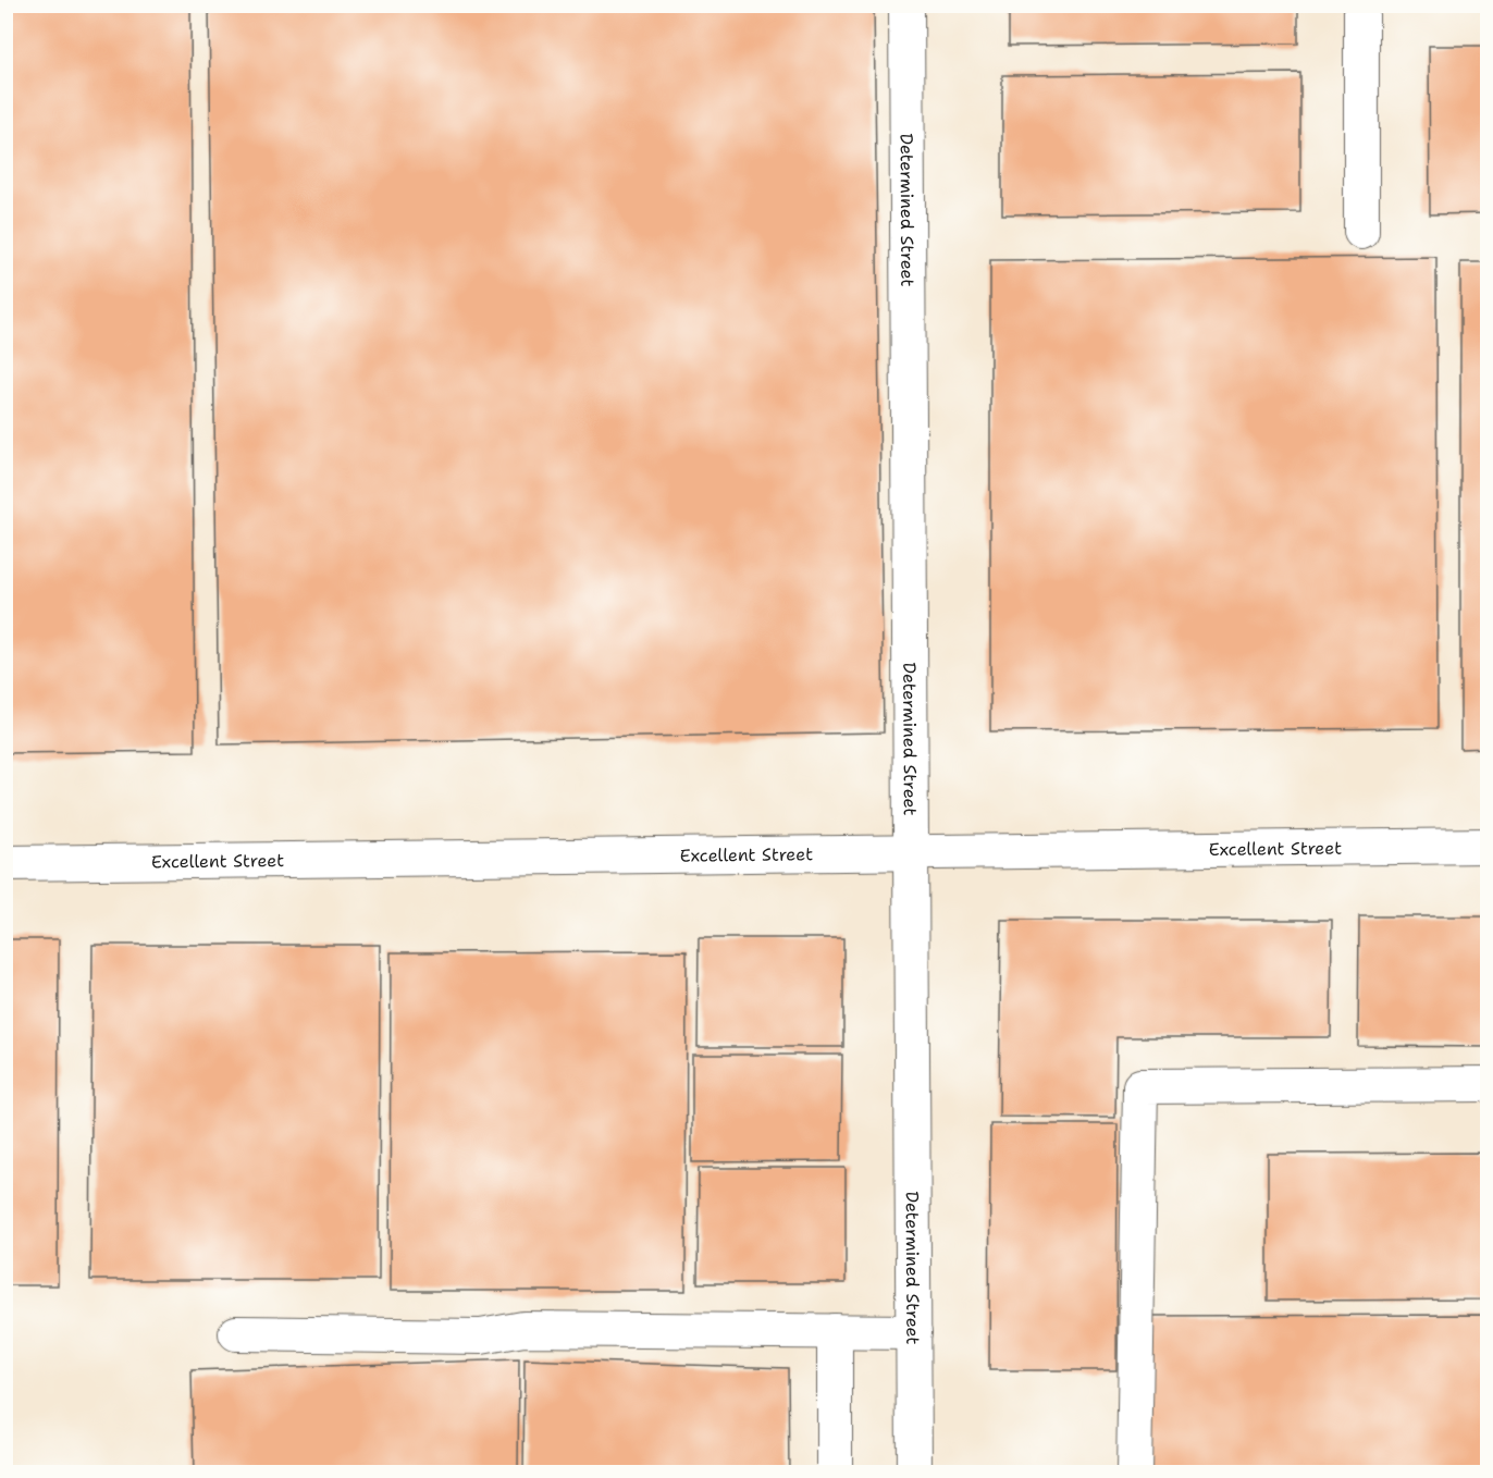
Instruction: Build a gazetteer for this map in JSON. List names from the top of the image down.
{
  "streets": {
    "street": ["Determined Street", "Excellent Street"]
  },
  "crossings": [
    ["Determined Street", "Excellent Street"]
  ]
}
